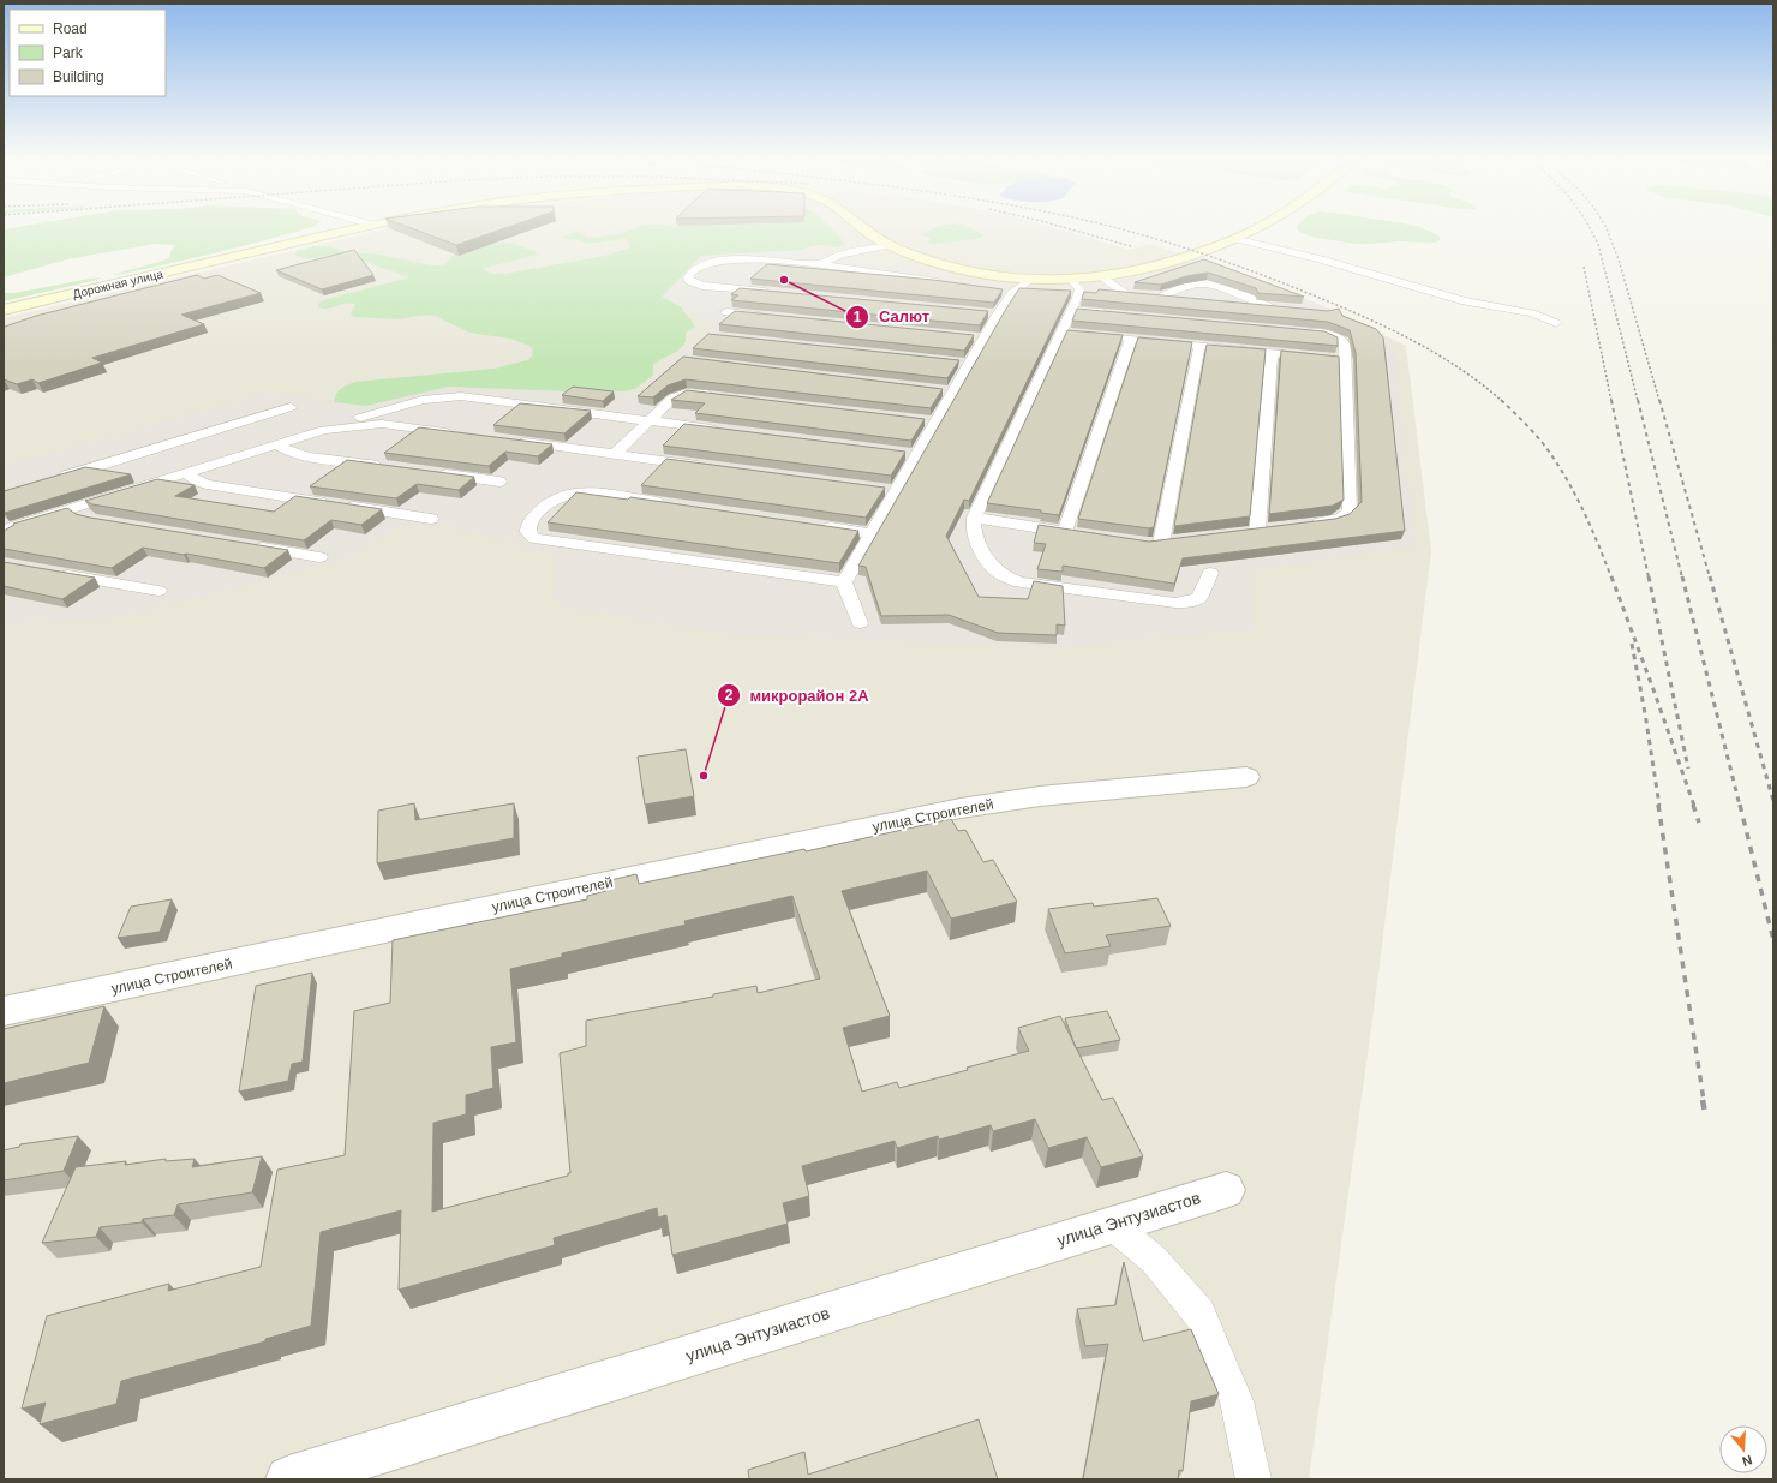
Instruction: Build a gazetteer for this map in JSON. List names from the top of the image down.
{
  "streets": {
    "street": ["Дорожная улица", "улица Строителей", "улица Энтузиастов"]
  },
  "places": ["Салют", "микрорайон 2А"],
  "legend": ["Road", "Park", "Building"],
  "north": "bottom"
}
